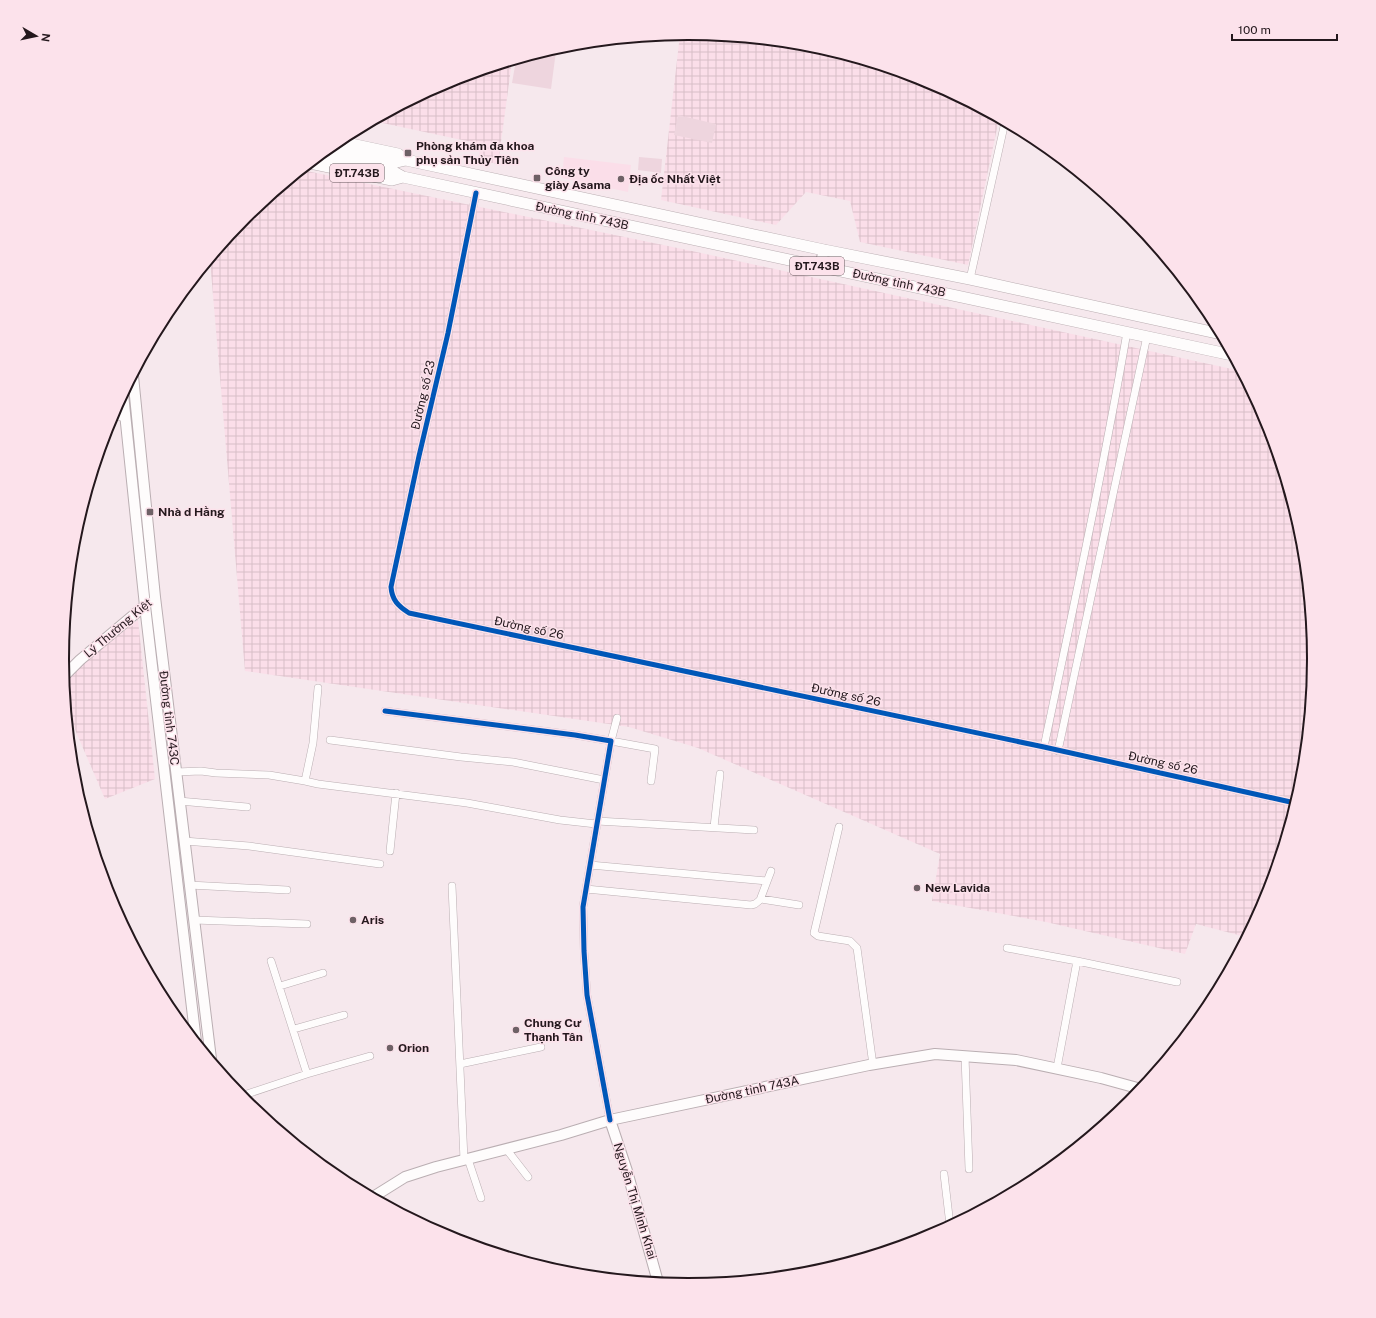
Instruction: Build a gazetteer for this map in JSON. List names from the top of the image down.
{
  "streets": {
    "main road": [
      "ĐT.743B",
      "Đường tỉnh 743B",
      "Lý Thường Kiệt",
      "Đường tỉnh 743C",
      "Đường tỉnh 743A",
      "Nguyễn Thị Minh Khai"
    ],
    "street": ["Đường số 23", "Đường số 26"]
  },
  "crossings": [
    ["ĐT.743B", "Đường tỉnh 743B"],
    ["Đường tỉnh 743B", "Đường số 23"],
    ["Đường số 23", "Đường số 26"],
    ["Lý Thường Kiệt", "Đường tỉnh 743C"],
    ["Đường tỉnh 743A", "Nguyễn Thị Minh Khai"]
  ],
  "places": {
    "transit": ["Phòng khám đa khoa phụ sản Thủy Tiên", "Công ty giày Asama", "Nhà d Hằng"],
    "other": [
      "Địa ốc Nhất Việt",
      "New Lavida",
      "Aris",
      "Chung Cư Thạnh Tân",
      "Orion"
    ]
  },
  "scale_bar": "100 m",
  "north": "right"
}
